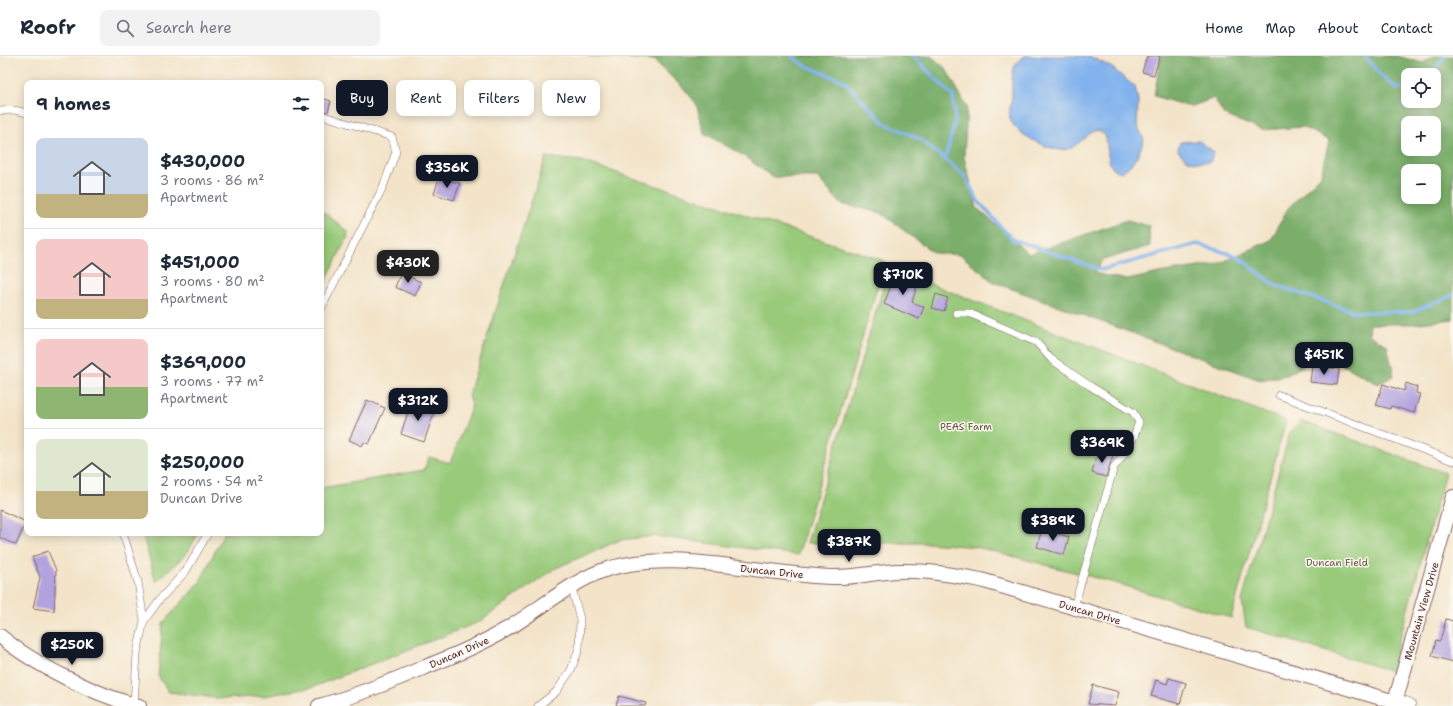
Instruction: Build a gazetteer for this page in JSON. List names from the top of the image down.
{
  "streets": {
    "street": ["Duncan Drive", "Mountain View Drive"]
  },
  "crossings": [
    ["Duncan Drive", "Mountain View Drive"]
  ],
  "parks": ["PEAS Farm", "Duncan Field"],
  "page": {
    "header": "Roofr",
    "search": "Search here",
    "nav": [
      "Home",
      "Map",
      "About",
      "Contact"
    ],
    "map_buttons": ["+", "−"],
    "chip": [
      "Buy",
      "Rent",
      "Filters",
      "New"
    ],
    "heading": "9 homes",
    "list": [
      {
        "name": "$430,000",
        "note": "3 rooms · 86 m² · Apartment"
      },
      {
        "name": "$451,000",
        "note": "3 rooms · 80 m² · Apartment"
      },
      {
        "name": "$369,000",
        "note": "3 rooms · 77 m² · Apartment"
      },
      {
        "name": "$250,000",
        "note": "2 rooms · 54 m² · Duncan Drive"
      }
    ],
    "price": [
      "$356K",
      "$430K",
      "$710K",
      "$451K",
      "$312K",
      "$369K",
      "$389K",
      "$387K",
      "$250K"
    ]
  }
}
